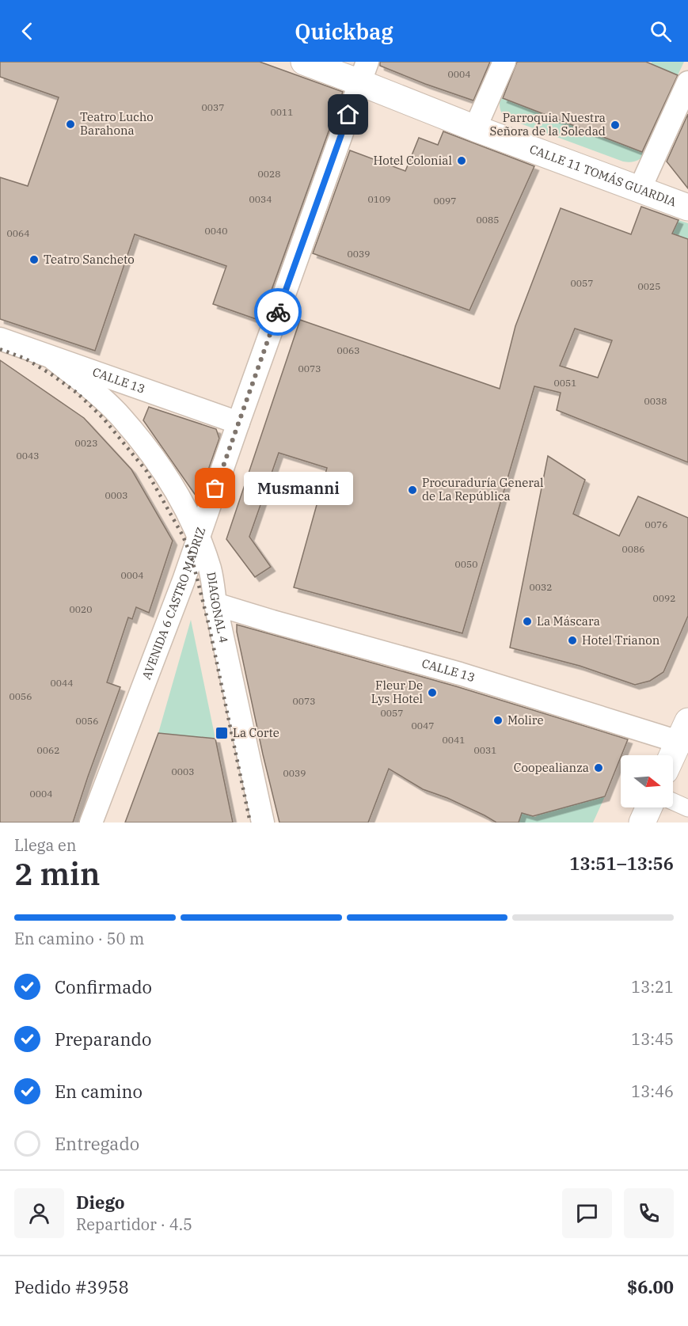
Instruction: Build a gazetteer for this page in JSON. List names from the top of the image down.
{
  "streets": {
    "main road": ["CALLE 11 TOMÁS GUARDIA"],
    "street": ["CALLE 13", "AVENIDA 6 CASTRO MADRIZ", "DIAGONAL 4"]
  },
  "crossings": [
    ["CALLE 11 TOMÁS GUARDIA", "AVENIDA 6 CASTRO MADRIZ"],
    ["CALLE 13", "AVENIDA 6 CASTRO MADRIZ"],
    ["CALLE 13", "DIAGONAL 4"],
    ["AVENIDA 6 CASTRO MADRIZ", "DIAGONAL 4"]
  ],
  "places": {
    "other": [
      "Teatro Lucho Barahona",
      "Parroquia Nuestra Señora de la Soledad",
      "Hotel Colonial",
      "Teatro Sancheto",
      "Musmanni",
      "Procuraduría General de La República",
      "La Máscara",
      "Hotel Trianon",
      "Fleur De Lys Hotel",
      "Molire",
      "Coopealianza"
    ],
    "transit": ["La Corte"]
  },
  "house_numbers": [
    "0004",
    "0037",
    "0011",
    "0028",
    "0034",
    "0109",
    "0097",
    "0085",
    "0040",
    "0064",
    "0039",
    "0057",
    "0025",
    "0063",
    "0073",
    "0051",
    "0038",
    "0023",
    "0043",
    "0003",
    "0076",
    "0086",
    "0050",
    "0004",
    "0032",
    "0092",
    "0020",
    "0044",
    "0056",
    "0073",
    "0057",
    "0056",
    "0047",
    "0041",
    "0062",
    "0031",
    "0003",
    "0039",
    "0004"
  ],
  "north": "right",
  "page": {
    "header": "Quickbag",
    "bubble": "Musmanni",
    "heading": ["2 min", "Llega en", "13:51–13:56"],
    "panel": [
      "Diego",
      "Repartidor · 4.5",
      "Pedido #3958",
      "$6.00"
    ],
    "bar": "En camino · 50 m",
    "list": [
      ["Confirmado", "13:21"],
      ["Preparando", "13:45"],
      ["En camino", "13:46"],
      "Entregado"
    ]
  }
}
